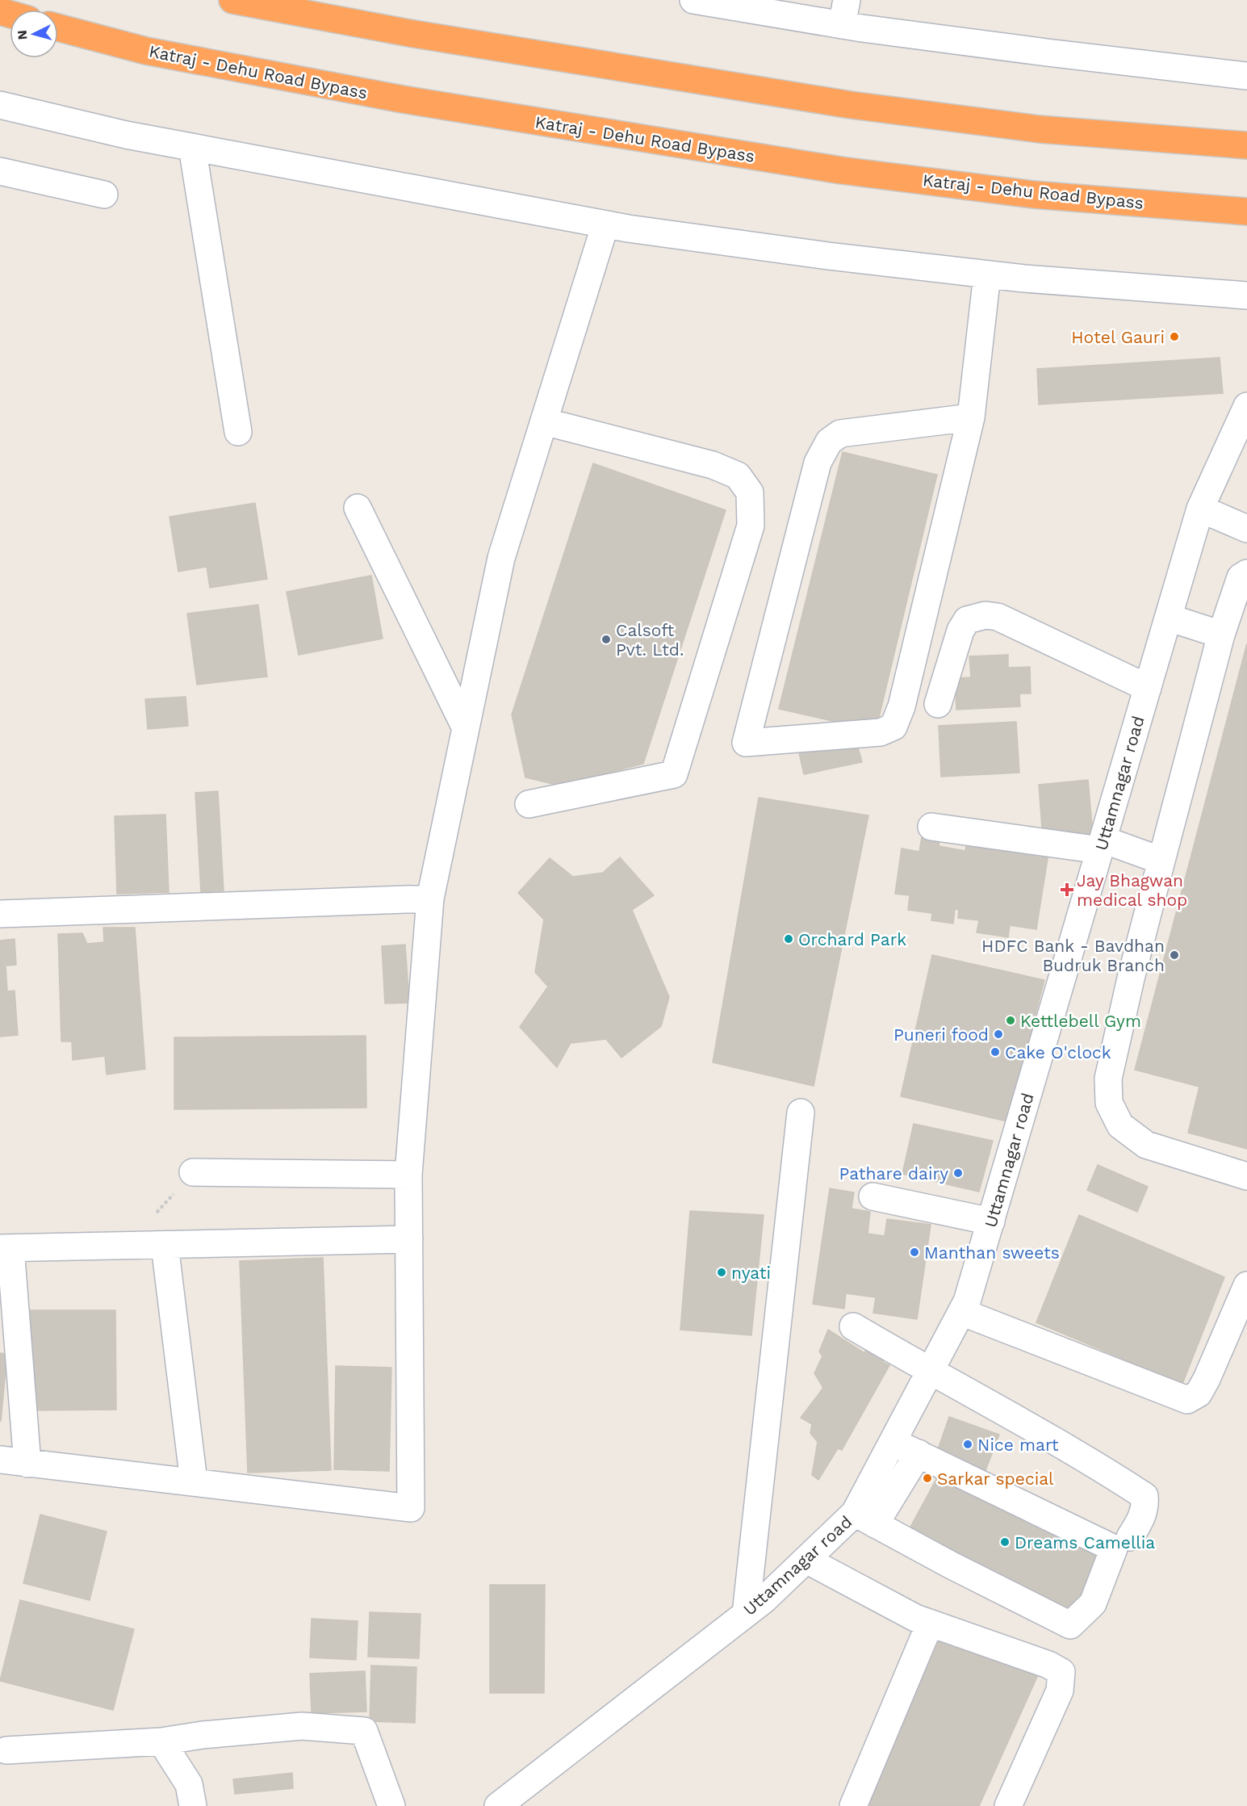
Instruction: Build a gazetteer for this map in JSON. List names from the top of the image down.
{
  "streets": {
    "highway": ["Katraj - Dehu Road Bypass"],
    "street": ["Uttamnagar road"]
  },
  "places": {
    "other": [
      "Hotel Gauri",
      "Calsoft Pvt. Ltd.",
      "Orchard Park",
      "HDFC Bank - Bavdhan Budruk Branch",
      "Kettlebell Gym",
      "Puneri food",
      "Cake O'clock",
      "Pathare dairy",
      "Manthan sweets",
      "nyati",
      "Nice mart",
      "Sarkar special",
      "Dreams Camellia"
    ],
    "health": ["Jay Bhagwan medical shop"]
  },
  "north": "left"
}
